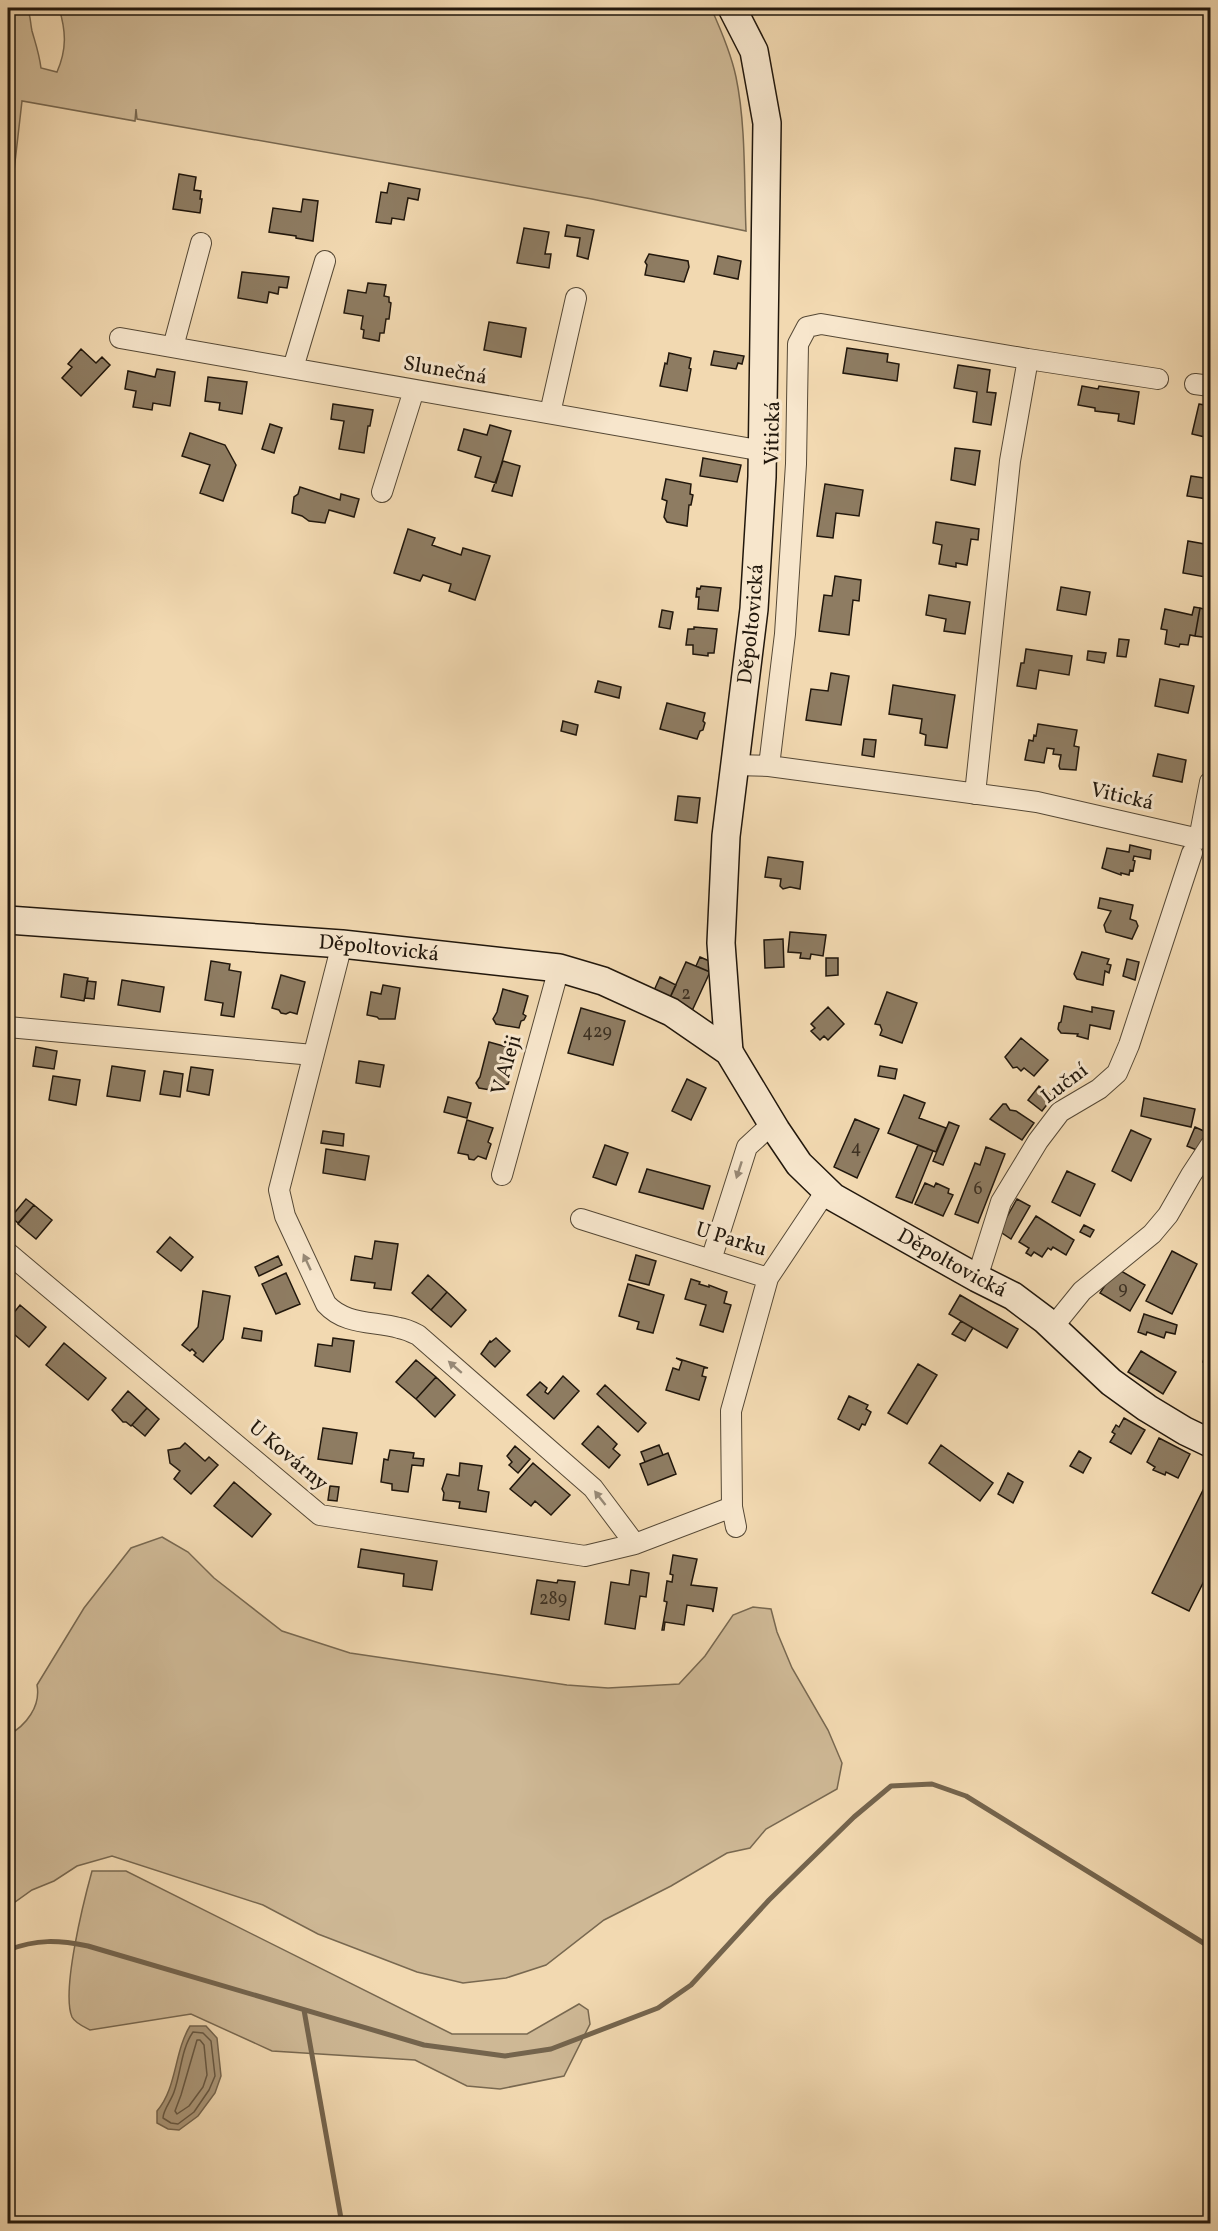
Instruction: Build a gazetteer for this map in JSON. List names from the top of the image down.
{
  "streets": {
    "street": [
      "Slunečná",
      "Vitická",
      "Děpoltovická",
      "V Aleji",
      "Luční",
      "U Parku",
      "U Kovárny"
    ]
  },
  "crossings": [
    ["Slunečná", "Děpoltovická"],
    ["Vitická", "Děpoltovická"],
    ["Děpoltovická", "V Aleji"],
    ["Děpoltovická", "Luční"],
    ["Děpoltovická", "U Parku"]
  ],
  "house_numbers": [
    "2",
    "429",
    "4",
    "6",
    "9",
    "289"
  ]
}
